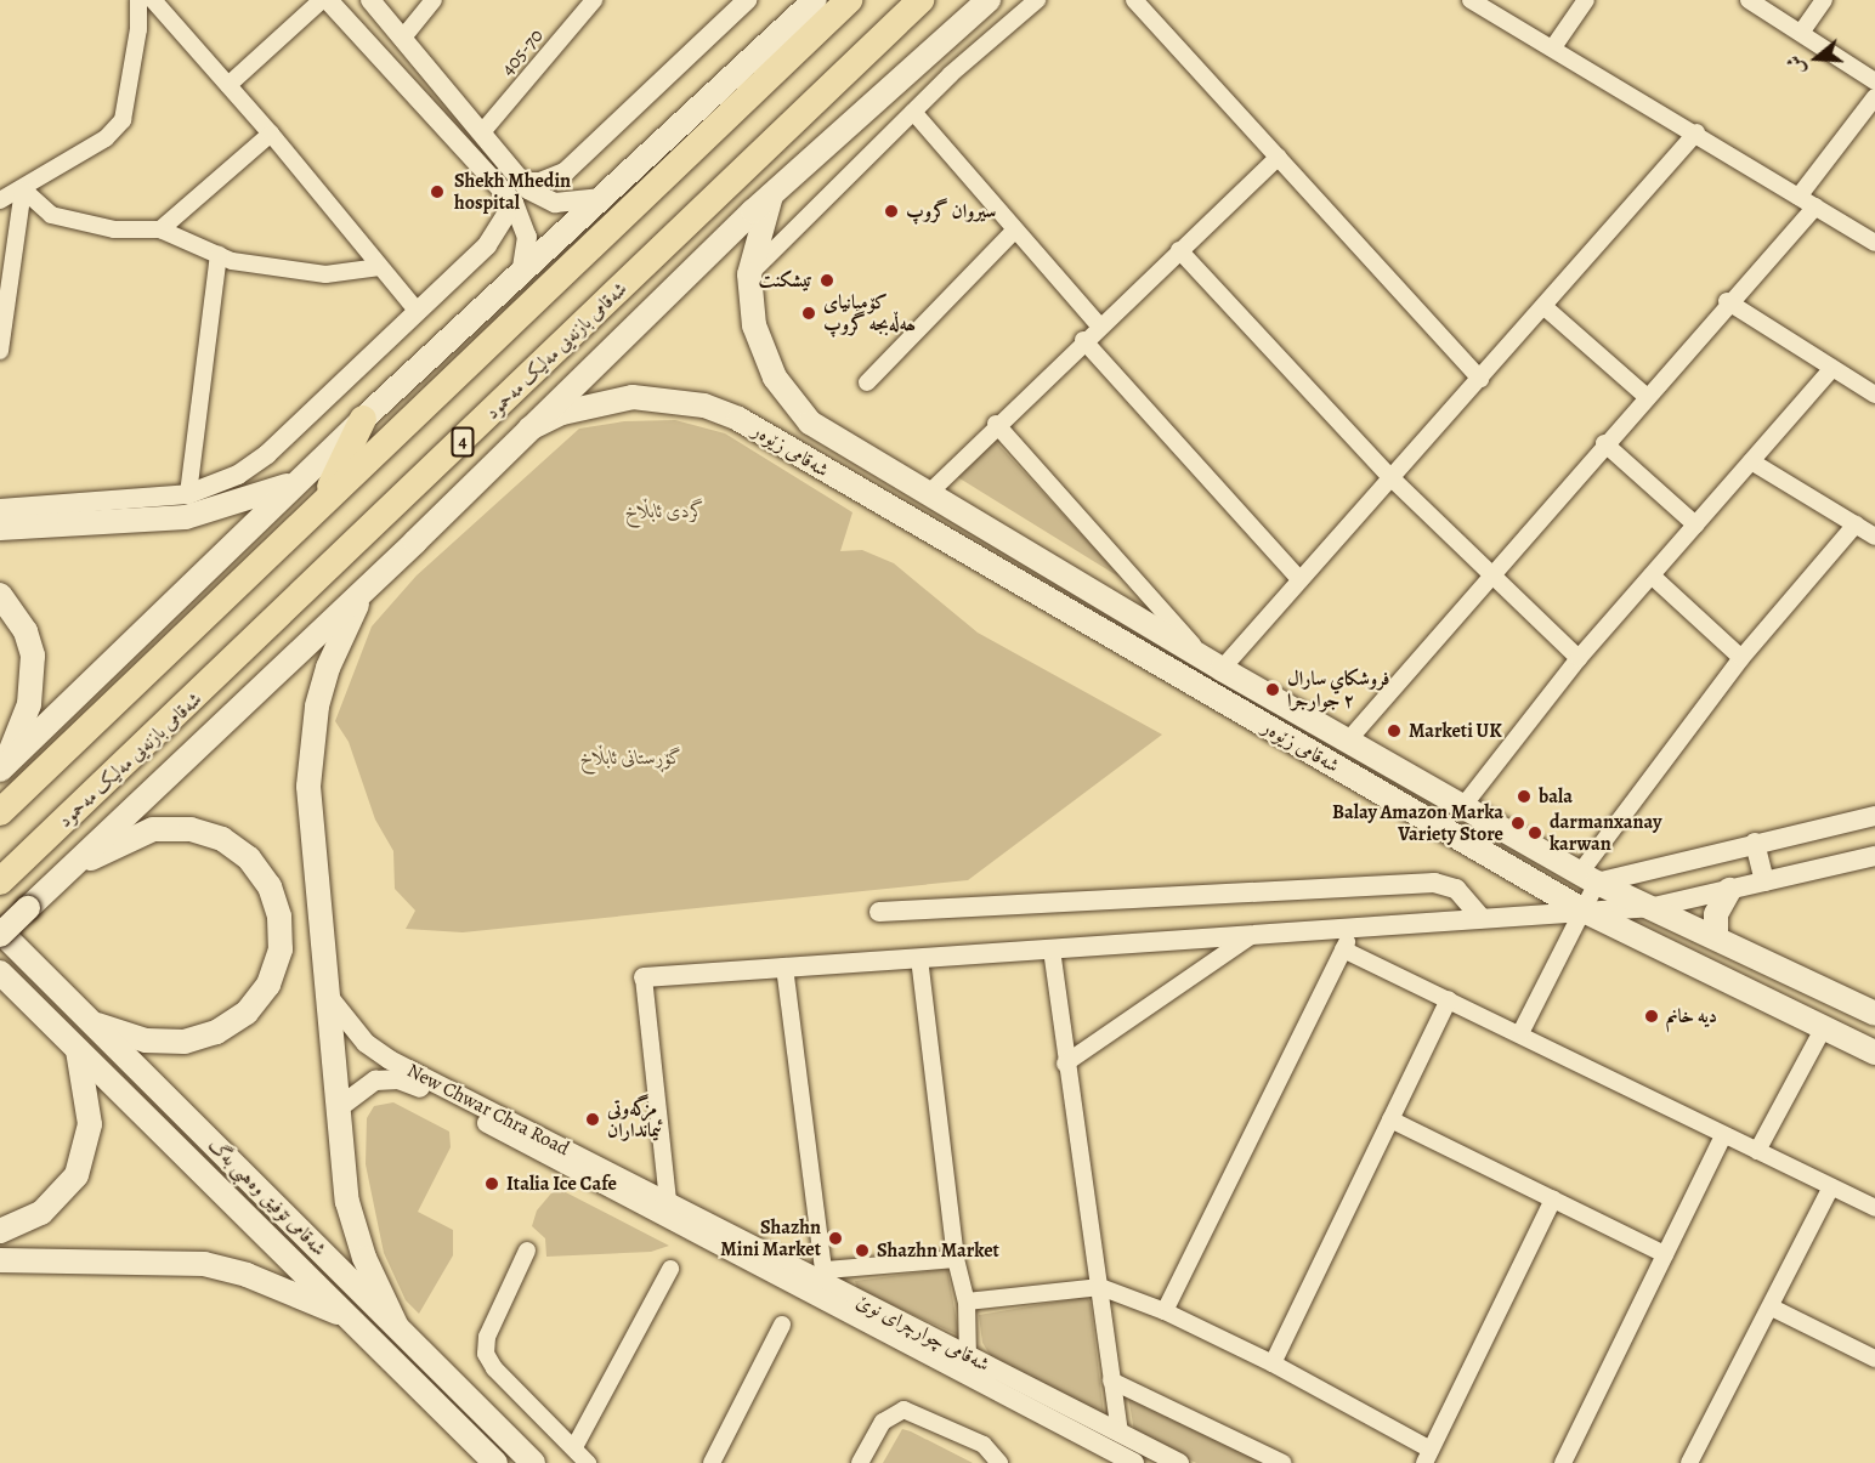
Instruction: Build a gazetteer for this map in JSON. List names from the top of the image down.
{
  "streets": {
    "highway": ["شەقامی بازنەیی مەلیک مەحمود", "4"],
    "main road": ["شەقامی زێوەر", "شەقامی تۆفیق وەهبی بەگ"],
    "street": ["405-70", "New Chwar Chra Road", "شەقامی چوارچرای نوێ"]
  },
  "crossings": [
    ["New Chwar Chra Road", "شەقامی چوارچرای نوێ"]
  ],
  "parks": ["گردی ئابڵاخ", "گۆڕستانی ئابڵاخ"],
  "places": [
    "Shekh Mhedin hospital",
    "سیروان گروپ",
    "تيشكنت",
    "کۆمپانیای ھەڵەبجە گروپ",
    "فروشكاي سارال ٢ جوارجرا",
    "Marketi UK",
    "bala",
    "Balay Amazon Marka Variety Store",
    "darmanxanay karwan",
    "دیە خانم",
    "مزگەوتی ئیمانداران",
    "Italia Ice Cafe",
    "Shazhn Mini Market",
    "Shazhn Market"
  ],
  "north": "left"
}
